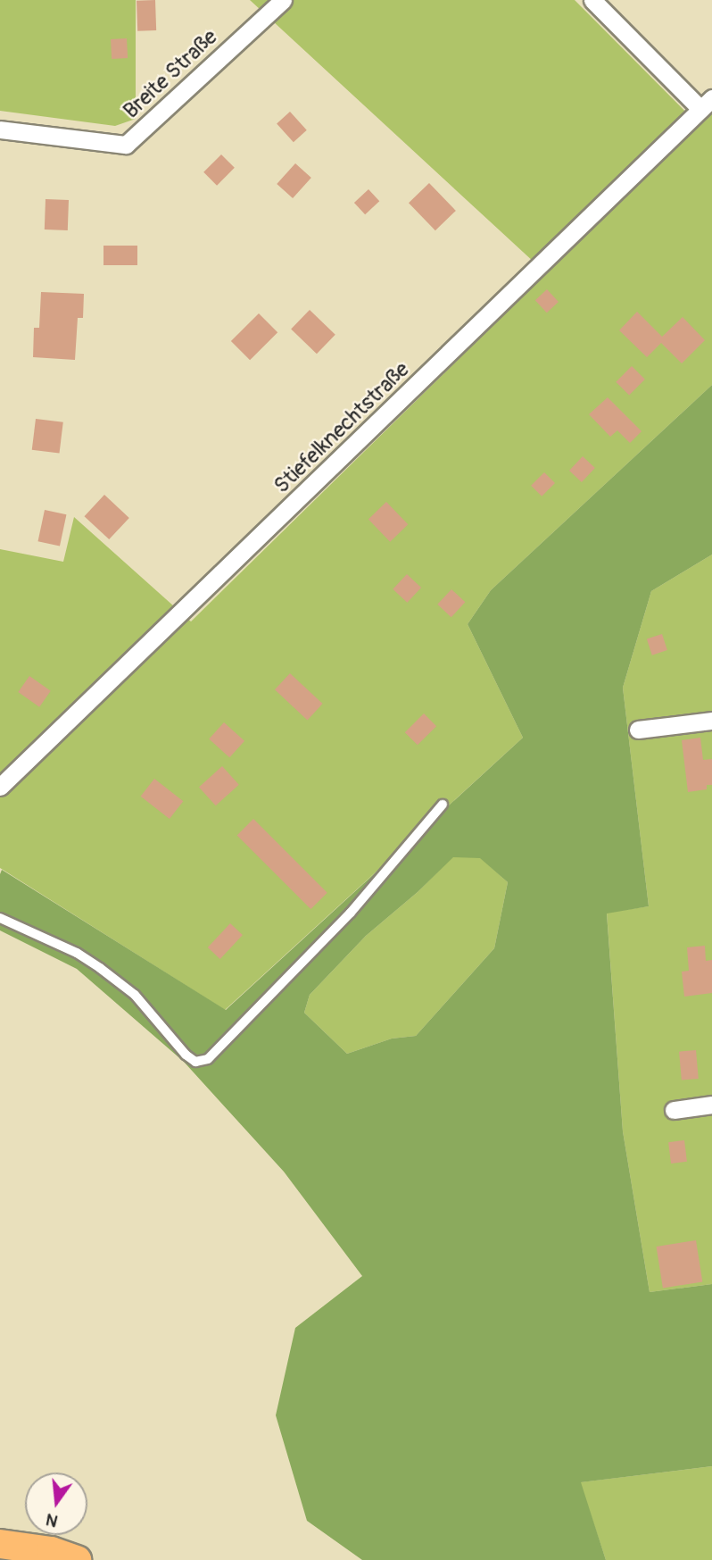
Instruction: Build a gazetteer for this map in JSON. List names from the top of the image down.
{
  "streets": {
    "street": ["Breite Straße", "Stiefelknechtstraße"]
  },
  "north": "bottom"
}
